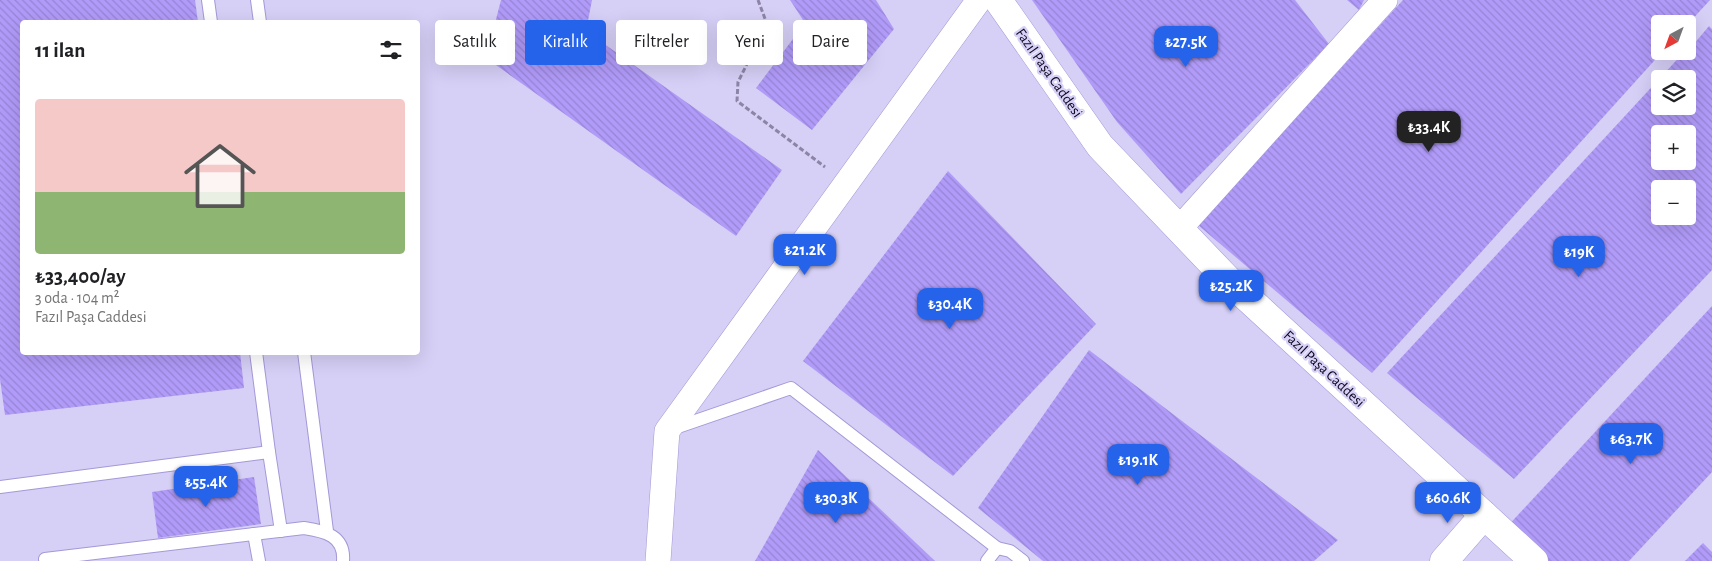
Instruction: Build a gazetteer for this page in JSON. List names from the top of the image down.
{
  "streets": {
    "street": ["Fazıl Paşa Caddesi"]
  },
  "north": "bottom left",
  "page": {
    "map_buttons": ["+", "−"],
    "chip": [
      "Satılık",
      "Kiralık",
      "Filtreler",
      "Yeni",
      "Daire"
    ],
    "heading": "11 ilan",
    "price": [
      "₺27.5K",
      "₺33.4K",
      "₺21.2K",
      "₺19K",
      "₺25.2K",
      "₺30.4K",
      "₺63.7K",
      "₺19.1K",
      "₺55.4K",
      "₺30.3K",
      "₺60.6K"
    ],
    "list": [
      {
        "name": "₺33,400/ay",
        "note": "3 oda · 104 m² · Fazıl Paşa Caddesi"
      }
    ]
  }
}
